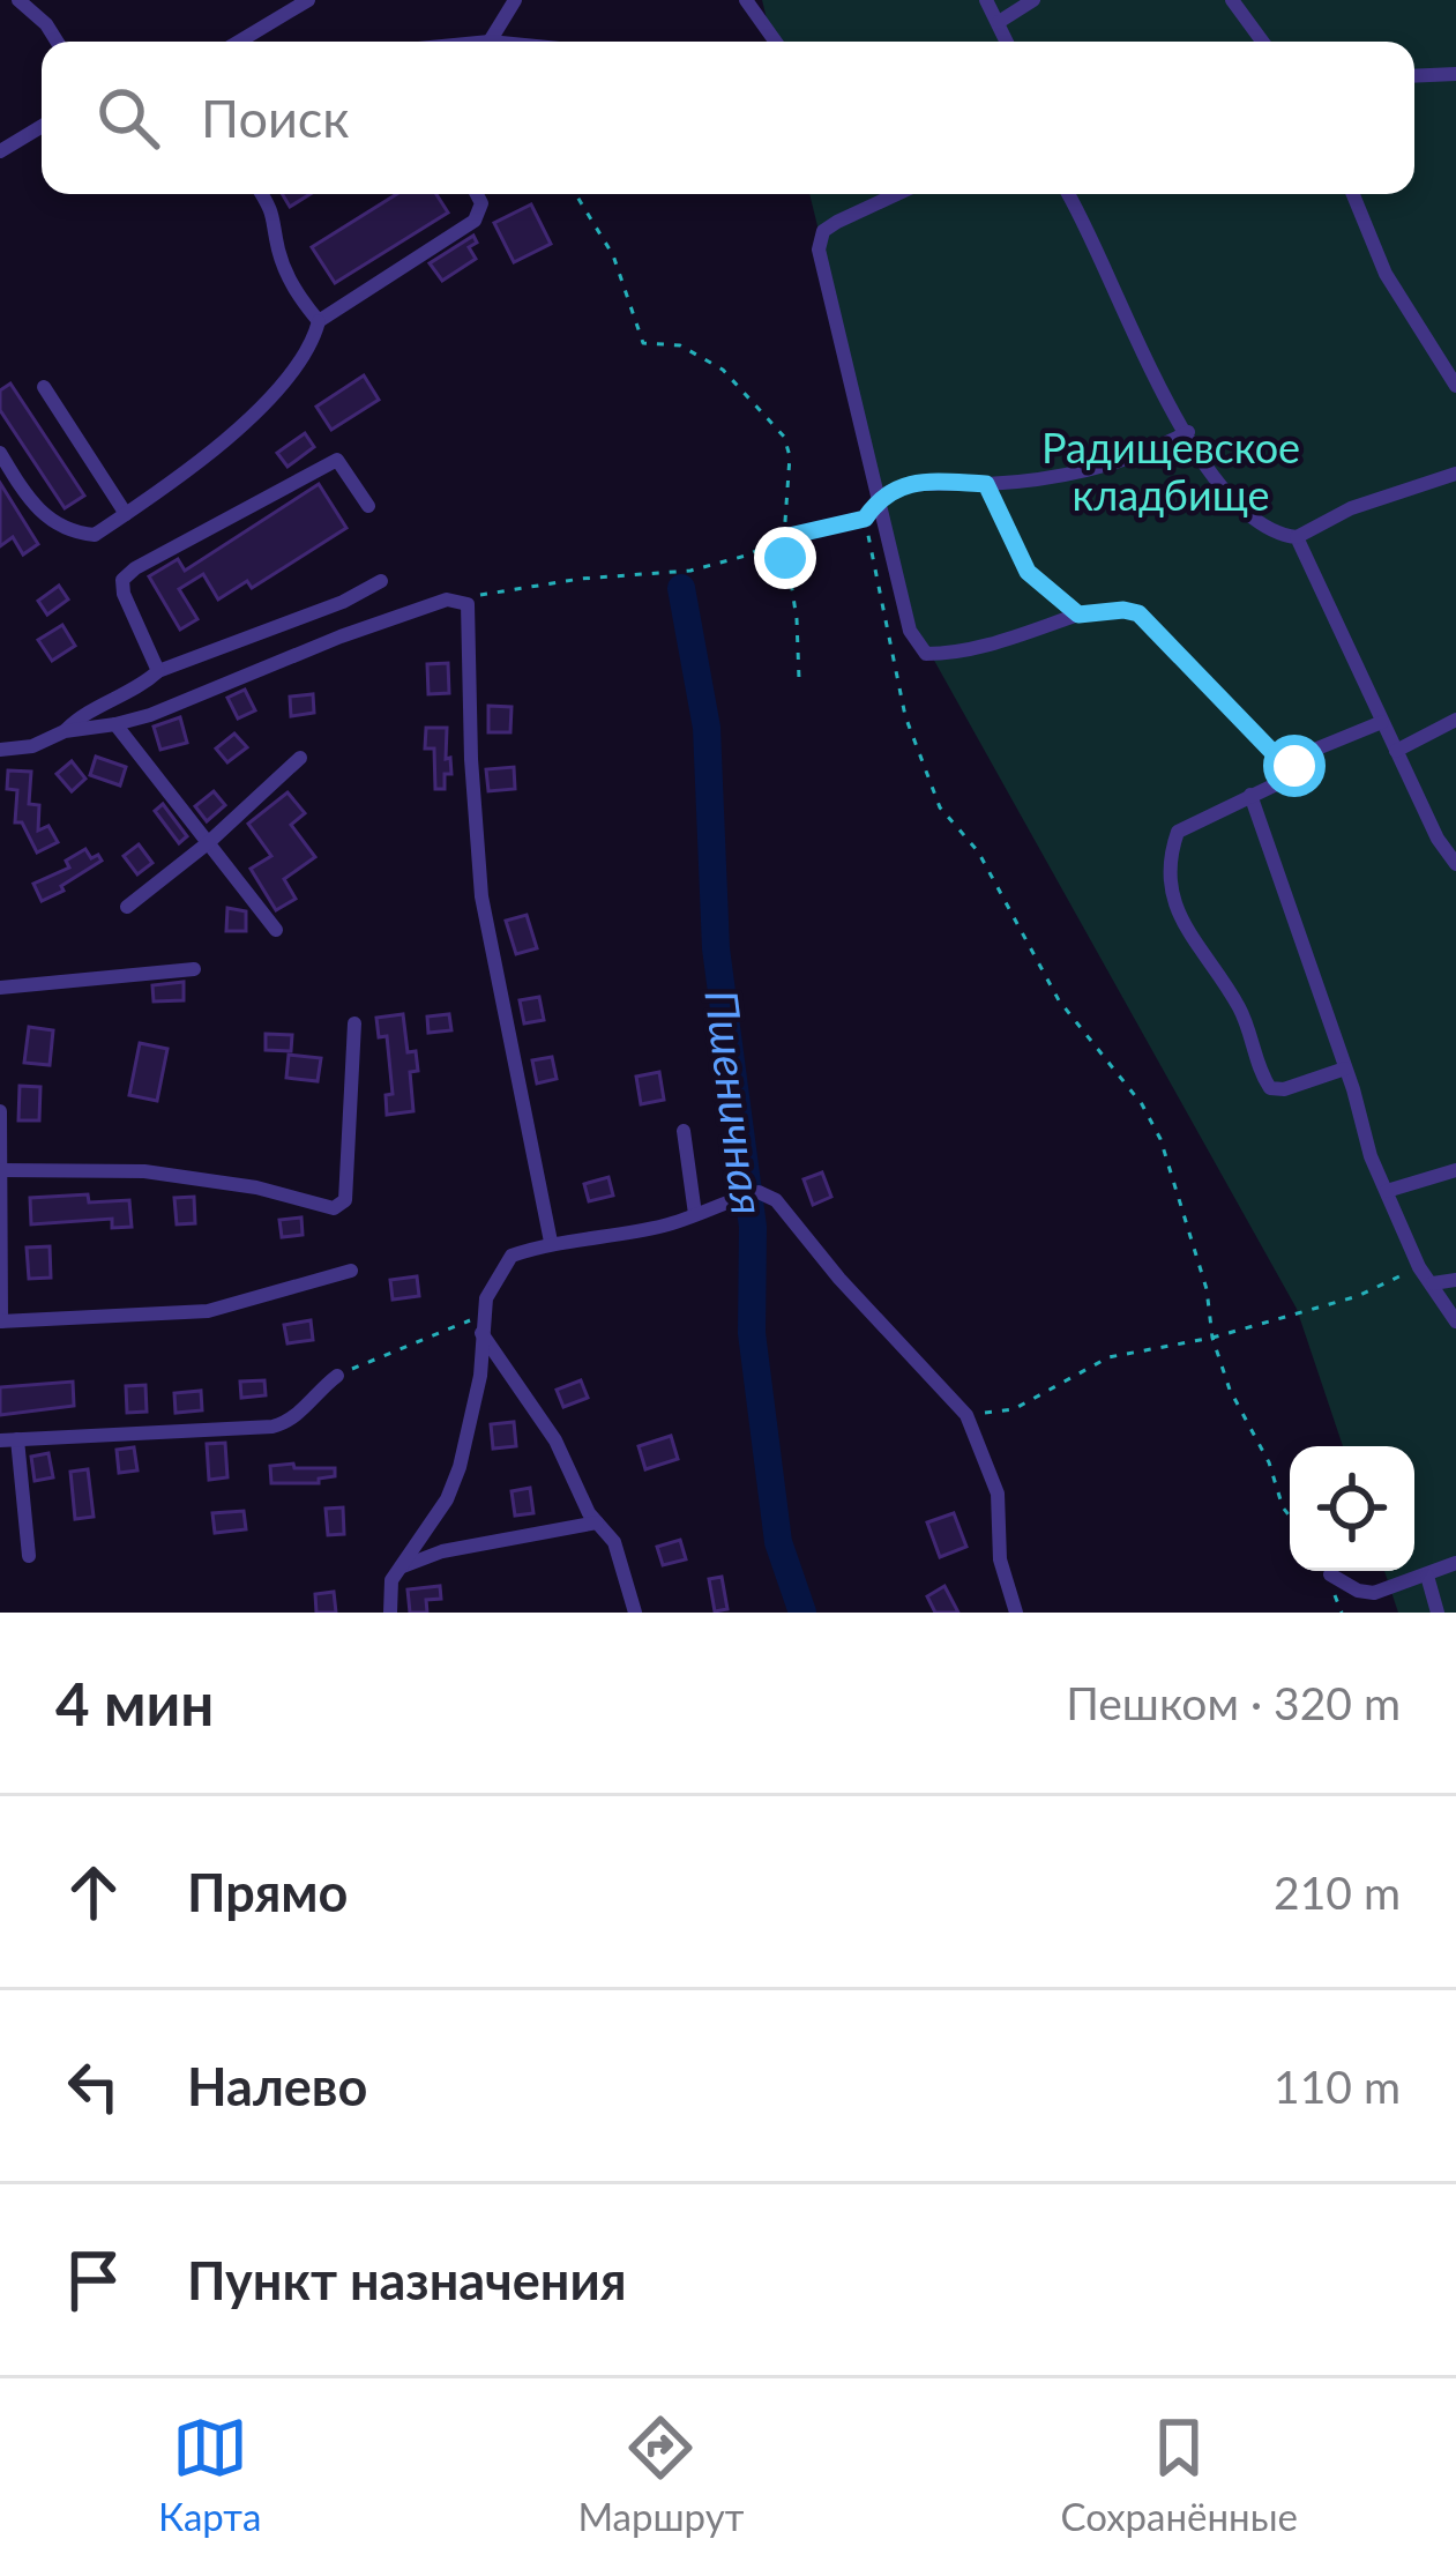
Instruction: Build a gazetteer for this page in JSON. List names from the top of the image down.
{
  "water": ["Пшеничная"],
  "parks": ["Радищевское кладбище"],
  "page": {
    "search": "Поиск",
    "heading": ["4 мин", "Пешком · 320 m"],
    "list": [
      ["Прямо", "210 m"],
      ["Налево", "110 m"],
      "Пункт назначения"
    ],
    "nav": ["Карта", "Маршрут", "Сохранённые"]
  }
}
